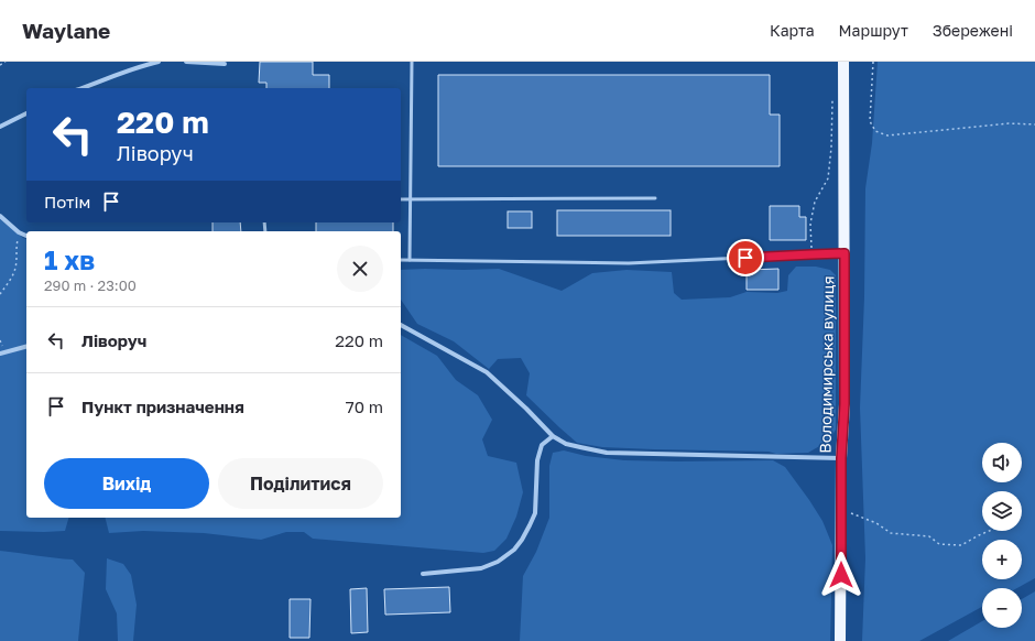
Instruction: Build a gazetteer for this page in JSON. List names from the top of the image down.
{
  "streets": {
    "main road": ["Володимирська вулиця"]
  },
  "page": {
    "header": "Waylane",
    "nav": ["Карта", "Маршрут", "Збережені"],
    "turn": ["220 m", "Ліворуч"],
    "then": "Потім",
    "heading": ["1 хв", "290 m · 23:00"],
    "list": [
      {
        "name": "Ліворуч",
        "value": "220 m"
      },
      {
        "name": "Пункт призначення",
        "value": "70 m"
      }
    ],
    "map_buttons": ["+", "−"],
    "buttons": ["Вихід", "Поділитися"]
  }
}
